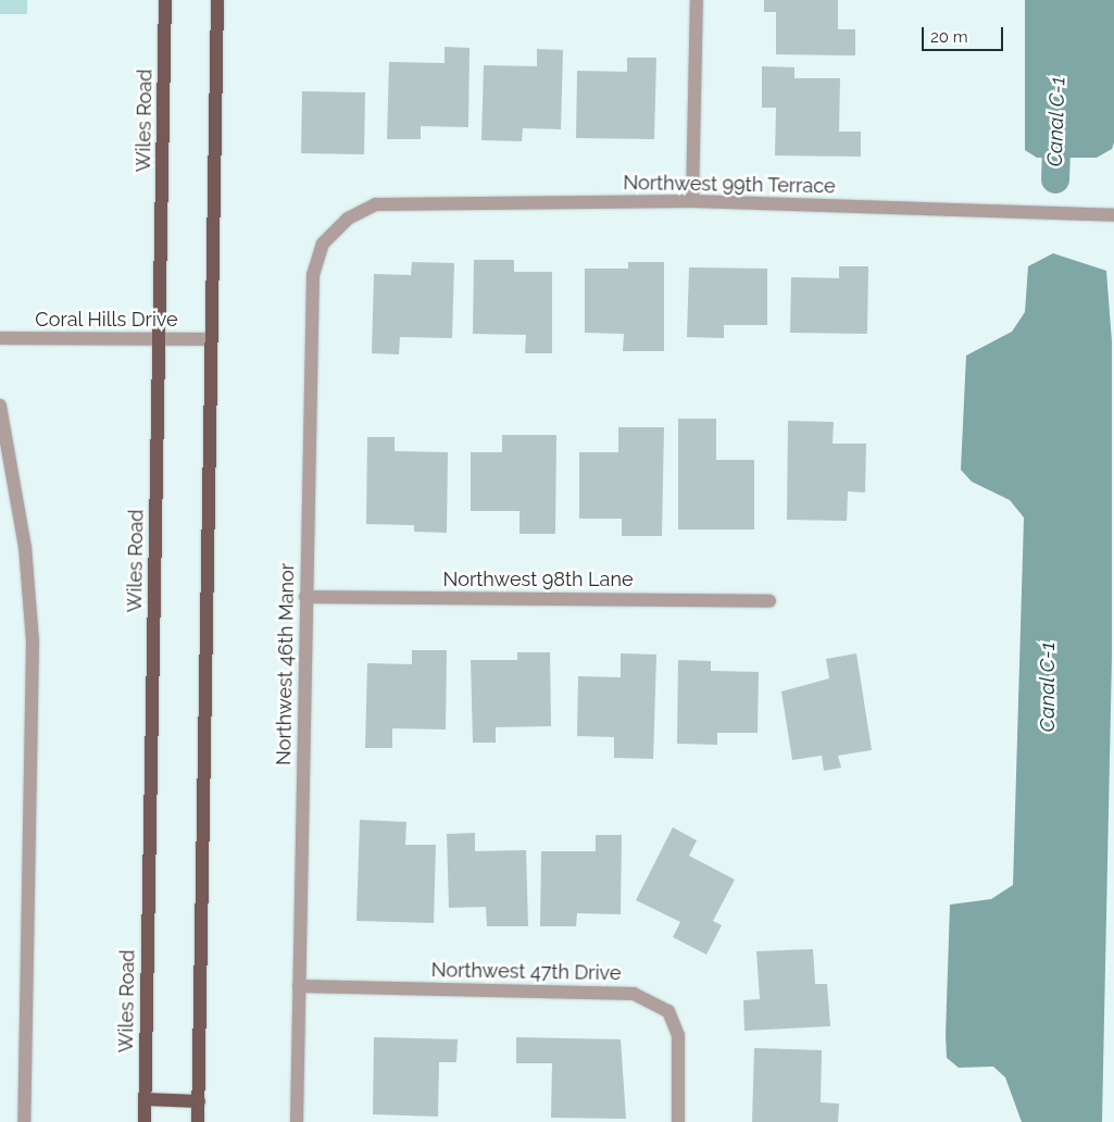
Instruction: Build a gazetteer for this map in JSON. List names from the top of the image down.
{
  "streets": {
    "main road": ["Wiles Road"],
    "street": [
      "Northwest 99th Terrace",
      "Coral Hills Drive",
      "Northwest 98th Lane",
      "Northwest 46th Manor",
      "Northwest 47th Drive"
    ]
  },
  "crossings": [
    ["Wiles Road", "Coral Hills Drive"],
    ["Northwest 99th Terrace", "Northwest 46th Manor"],
    ["Northwest 98th Lane", "Northwest 46th Manor"],
    ["Northwest 46th Manor", "Northwest 47th Drive"]
  ],
  "water": ["Canal C-1"],
  "scale_bar": "20 m"
}
